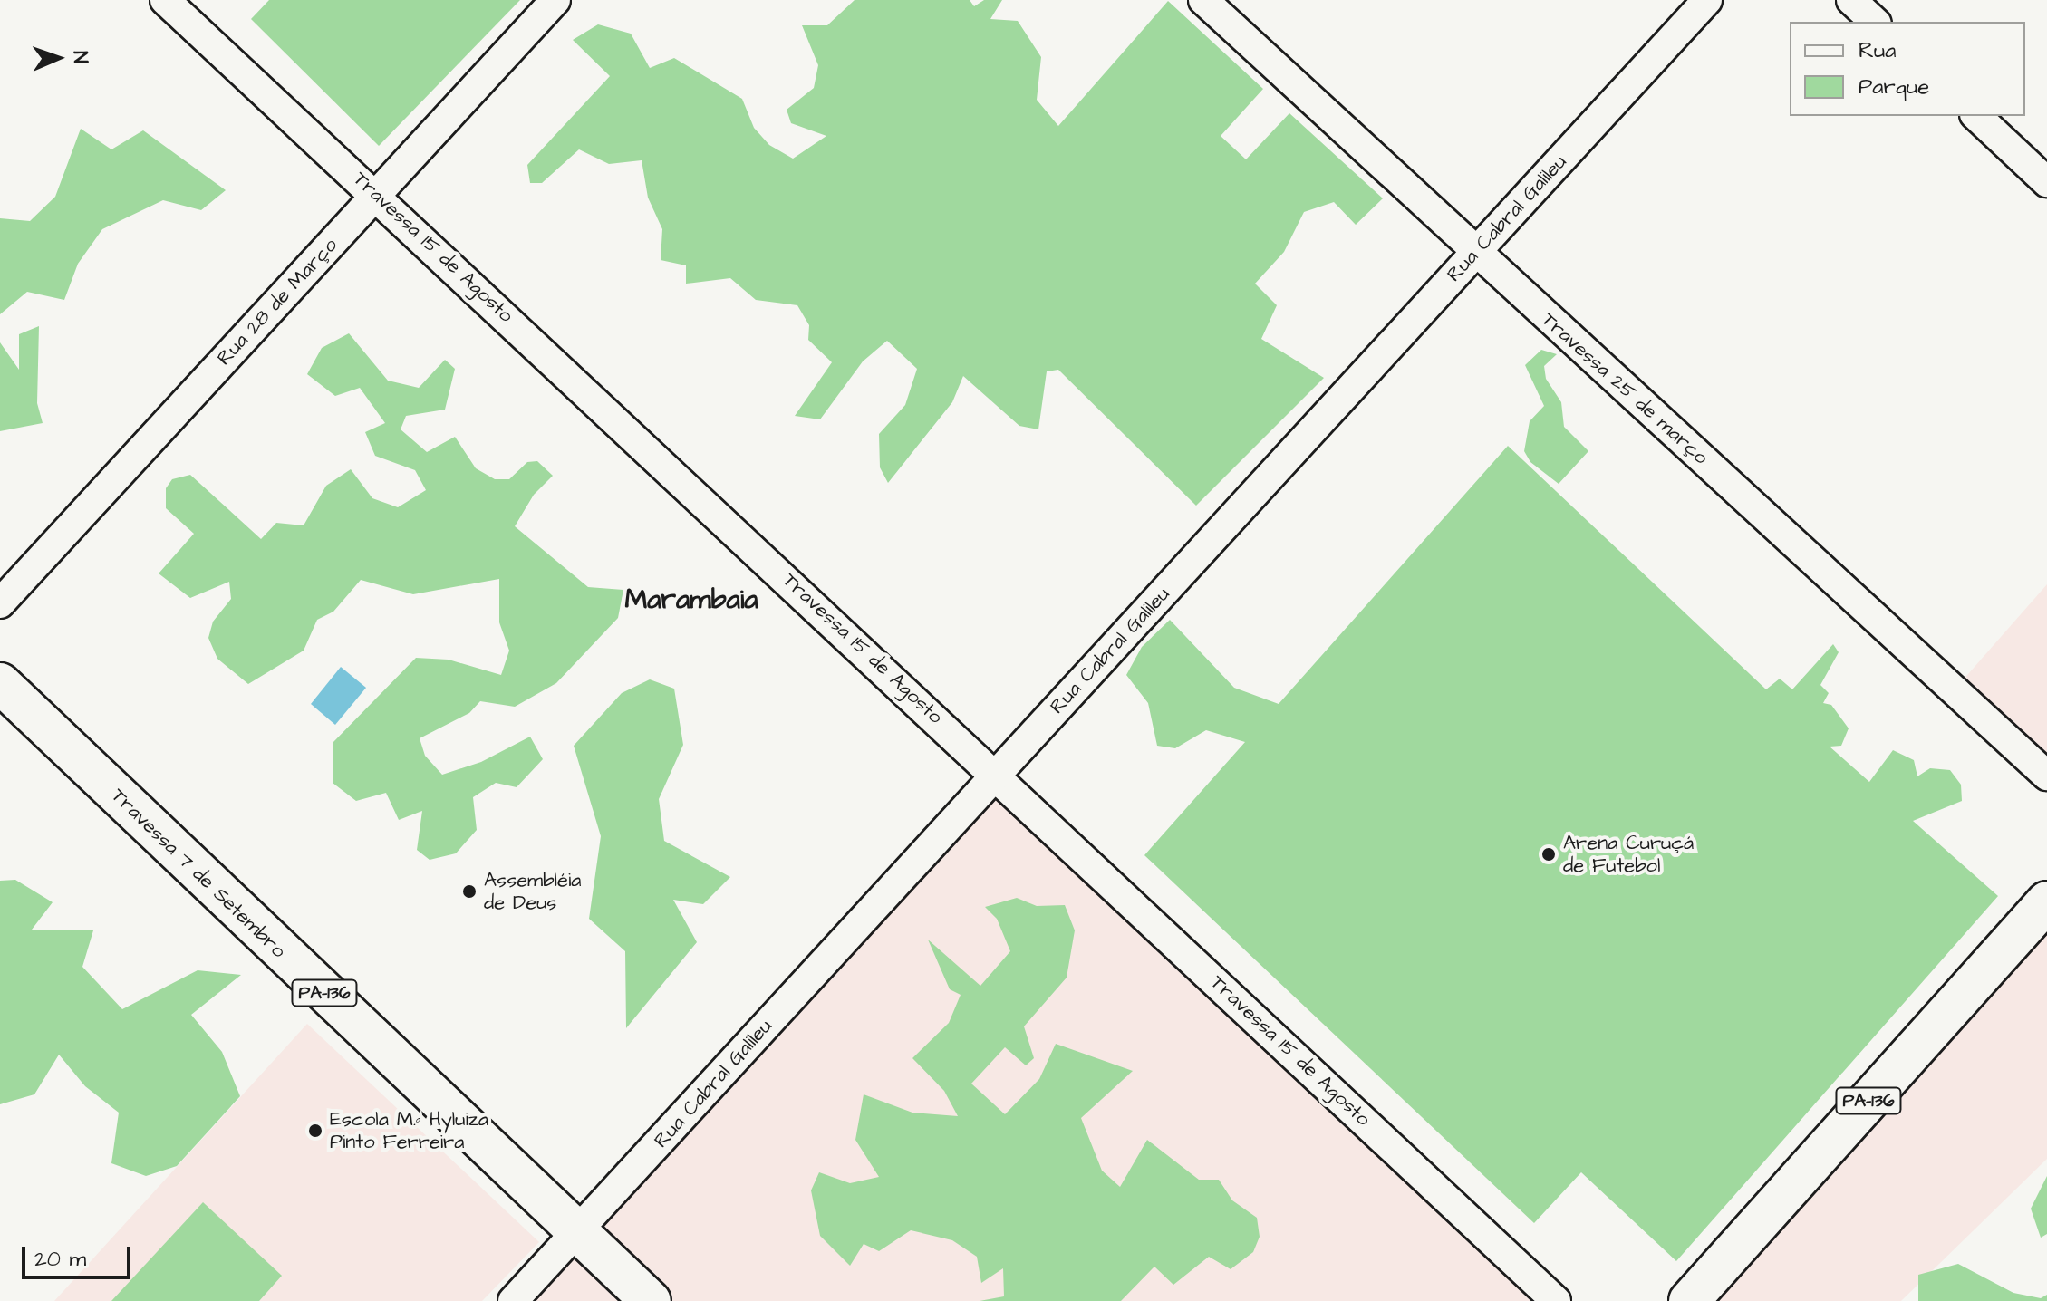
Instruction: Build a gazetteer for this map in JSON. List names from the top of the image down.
{
  "streets": {
    "main road": ["Travessa 7 de Setembro", "PA-136"],
    "street": [
      "Rua Cabral Galileu",
      "Travessa 15 de Agosto",
      "Rua 28 de Março",
      "Travessa 25 de março"
    ]
  },
  "crossings": [
    ["Rua Cabral Galileu", "Travessa 15 de Agosto"],
    ["Rua Cabral Galileu", "Travessa 25 de março"],
    ["Rua Cabral Galileu", "Travessa 7 de Setembro"],
    ["Travessa 15 de Agosto", "Rua 28 de Março"]
  ],
  "districts": ["Marambaia"],
  "places": ["Arena Curuçá de Futebol", "Assembléia de Deus", "Escola M.ª Hyluiza Pinto Ferreira"],
  "legend": ["Rua", "Parque"],
  "scale_bar": "20 m",
  "north": "right"
}
